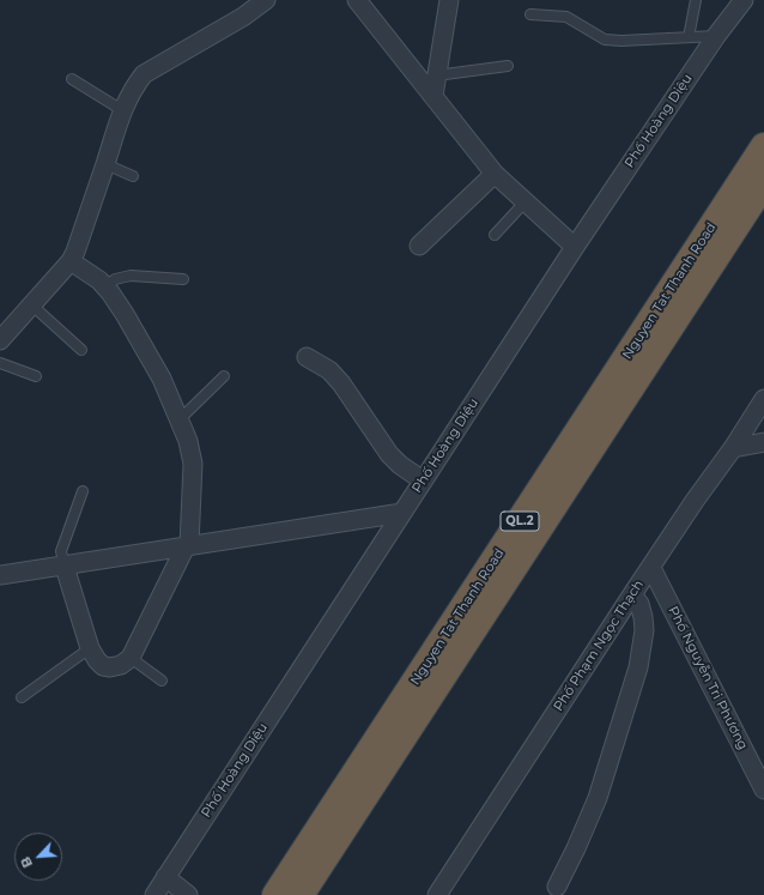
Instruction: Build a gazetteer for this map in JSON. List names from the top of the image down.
{
  "streets": {
    "highway": ["Nguyen Tat Thanh Road", "QL.2"],
    "street": ["Phố Hoàng Diệu", "Phố Phạm Ngọc Thạch", "Phố Nguyễn Tri Phương"]
  },
  "crossings": [
    ["Phố Phạm Ngọc Thạch", "Phố Nguyễn Tri Phương"]
  ],
  "north": "bottom left"
}
